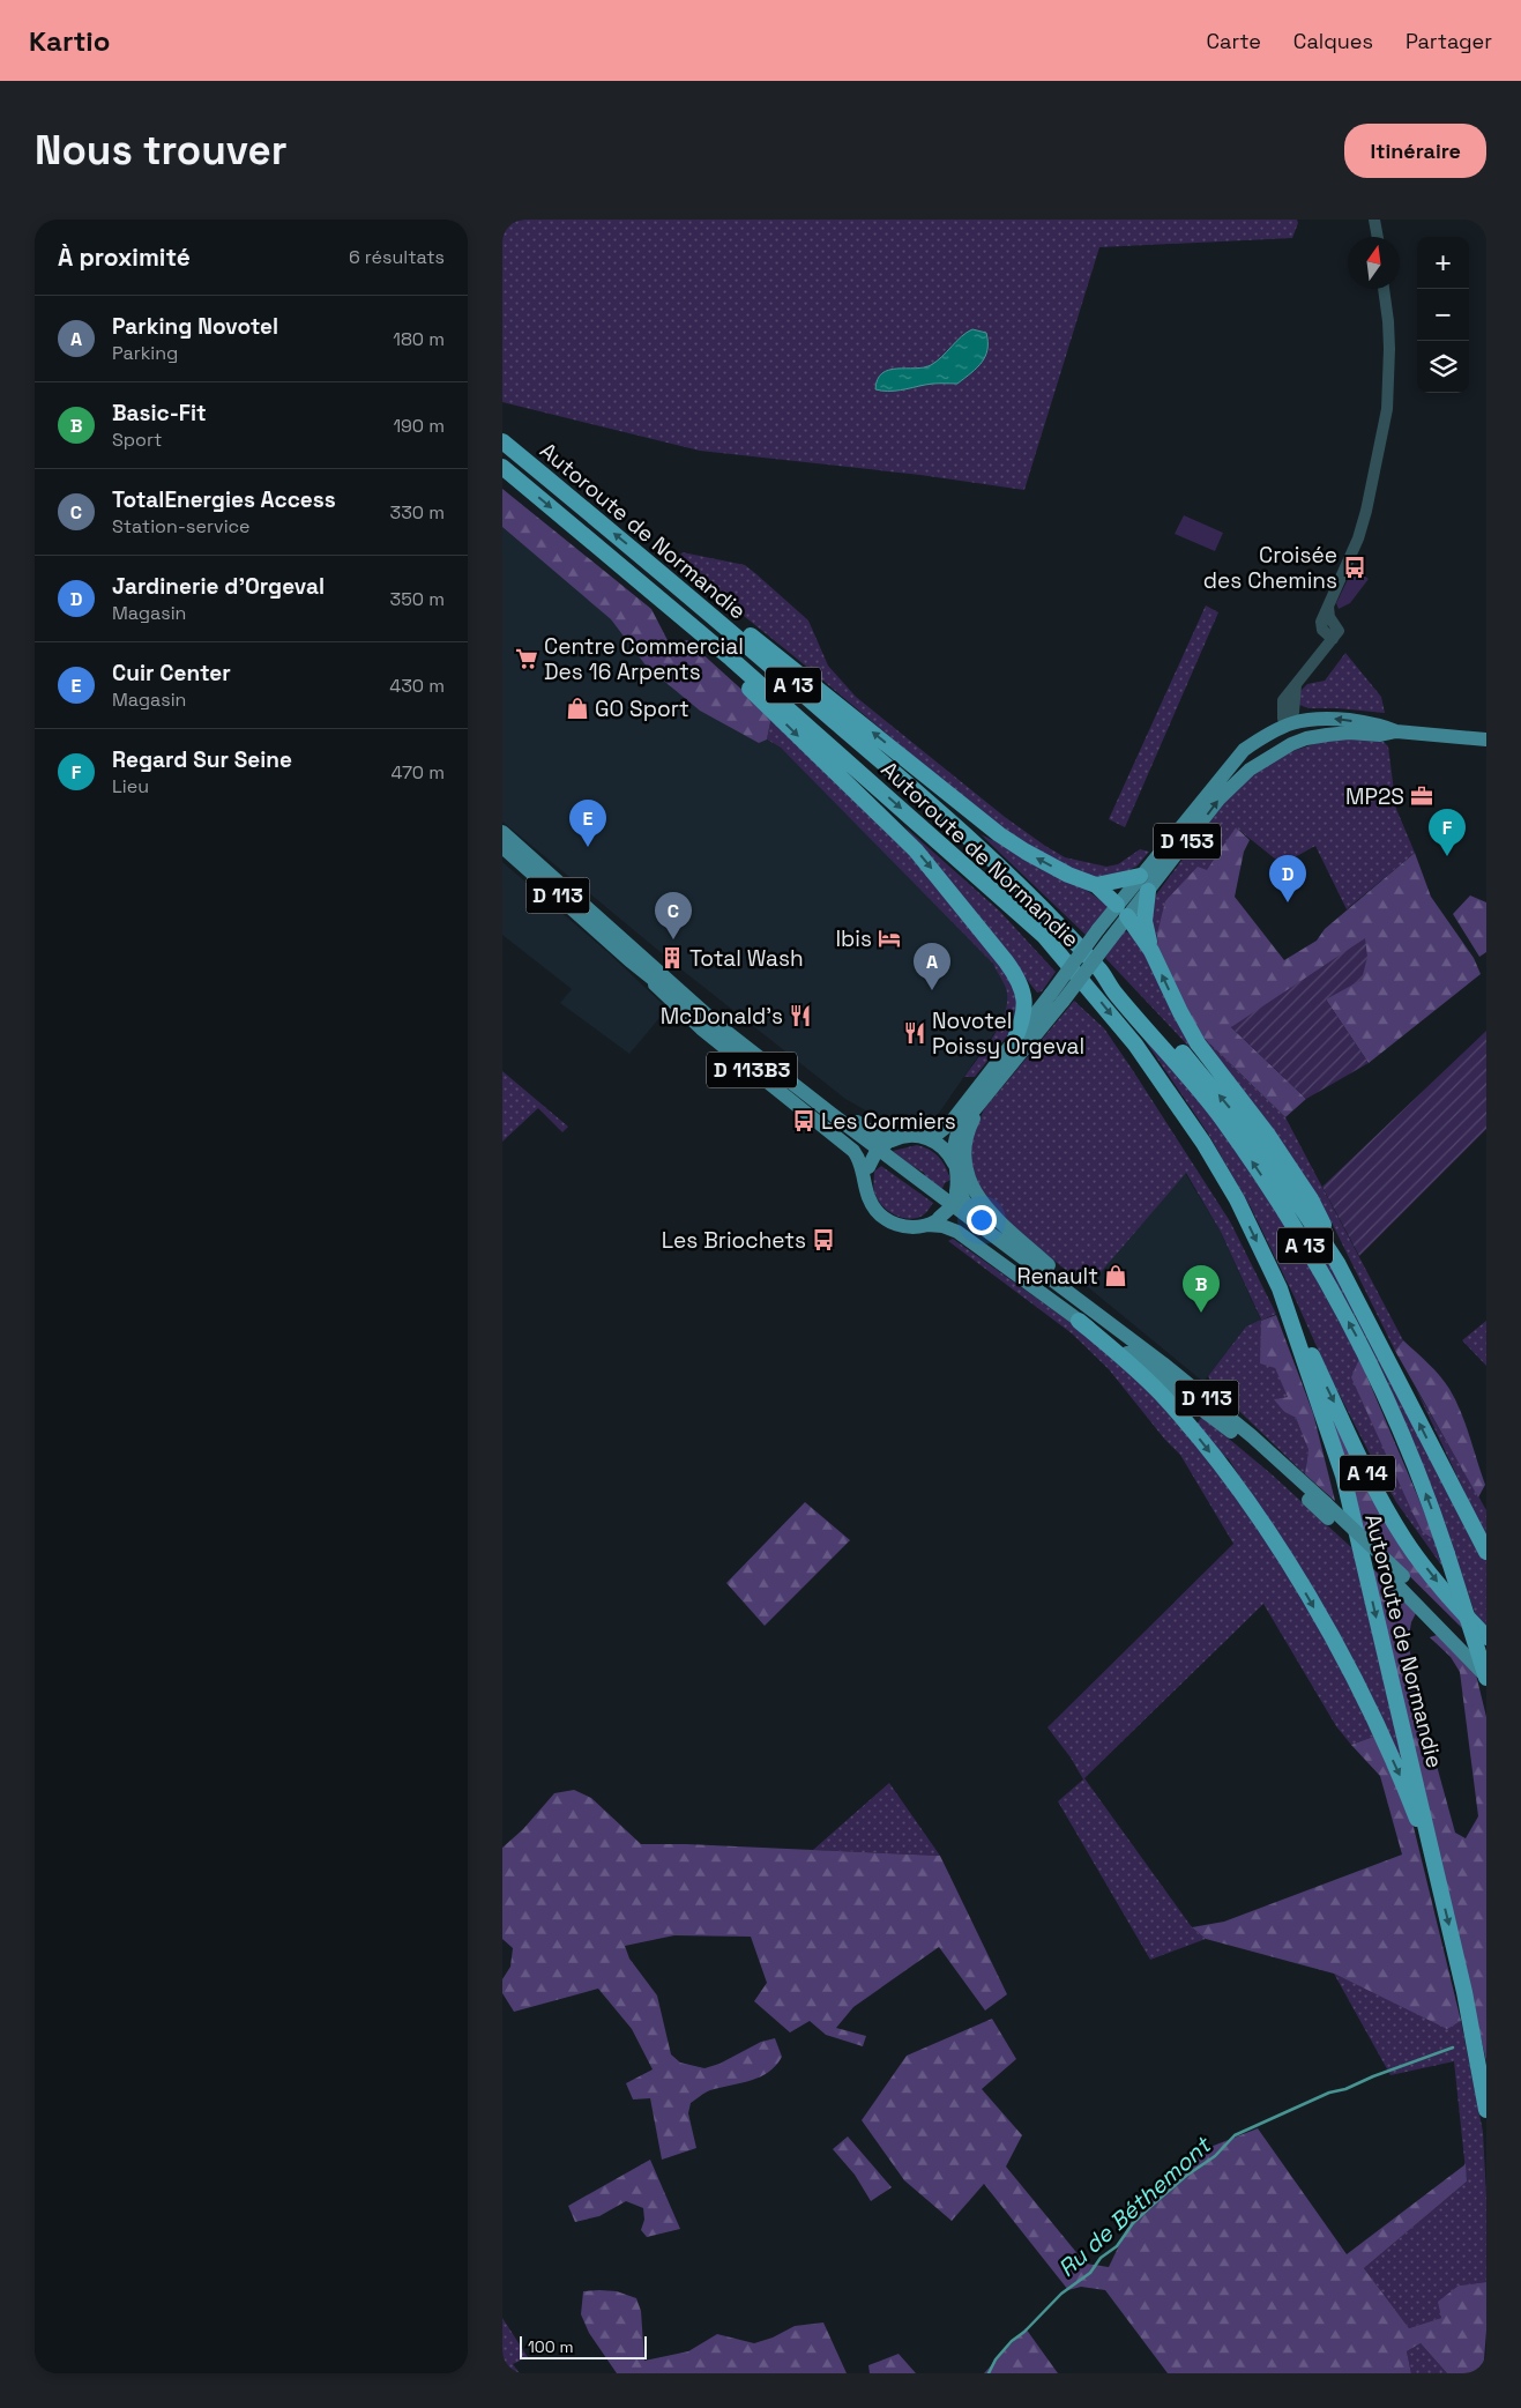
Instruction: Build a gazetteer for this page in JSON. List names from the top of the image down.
{
  "streets": {
    "highway": ["Autoroute de Normandie", "A 13", "A 14"],
    "main road": ["D 153", "D 113", "D 113B3"]
  },
  "crossings": [
    ["Autoroute de Normandie", "D 113"],
    ["Autoroute de Normandie", "A 14"],
    ["D 153", "D 113B3"],
    ["D 113", "D 113B3"]
  ],
  "water": ["Ru de Béthemont"],
  "places": {
    "bus stop": ["Croisée des Chemins", "Les Cormiers", "Les Briochets"],
    "supermarket": ["Centre Commercial Des 16 Arpents"],
    "shop": ["GO Sport", "Renault"],
    "office": ["MP2S"],
    "hotel": ["Ibis"],
    "building": ["Total Wash"],
    "restaurant": ["McDonald's", "Novotel Poissy Orgeval"]
  },
  "scale_bar": "100 m",
  "north": "top",
  "page": {
    "header": "Kartio",
    "nav": ["Carte", "Calques", "Partager"],
    "buttons": "Itinéraire",
    "title": "Nous trouver",
    "heading": ["À proximité", "6 résultats"],
    "map_buttons": ["+", "−"],
    "list": [
      {
        "mark": "A",
        "name": "Parking Novotel",
        "note": "Parking",
        "value": "180 m"
      },
      {
        "mark": "B",
        "name": "Basic-Fit",
        "note": "Sport",
        "value": "190 m"
      },
      {
        "mark": "C",
        "name": "TotalEnergies Access",
        "note": "Station-service",
        "value": "330 m"
      },
      {
        "mark": "D",
        "name": "Jardinerie d'Orgeval",
        "note": "Magasin",
        "value": "350 m"
      },
      {
        "mark": "E",
        "name": "Cuir Center",
        "note": "Magasin",
        "value": "430 m"
      },
      {
        "mark": "F",
        "name": "Regard Sur Seine",
        "note": "Lieu",
        "value": "470 m"
      }
    ],
    "pins": [
      "E",
      "F",
      "D",
      "C",
      "A",
      "B"
    ],
    "scale": "100 m"
  }
}
